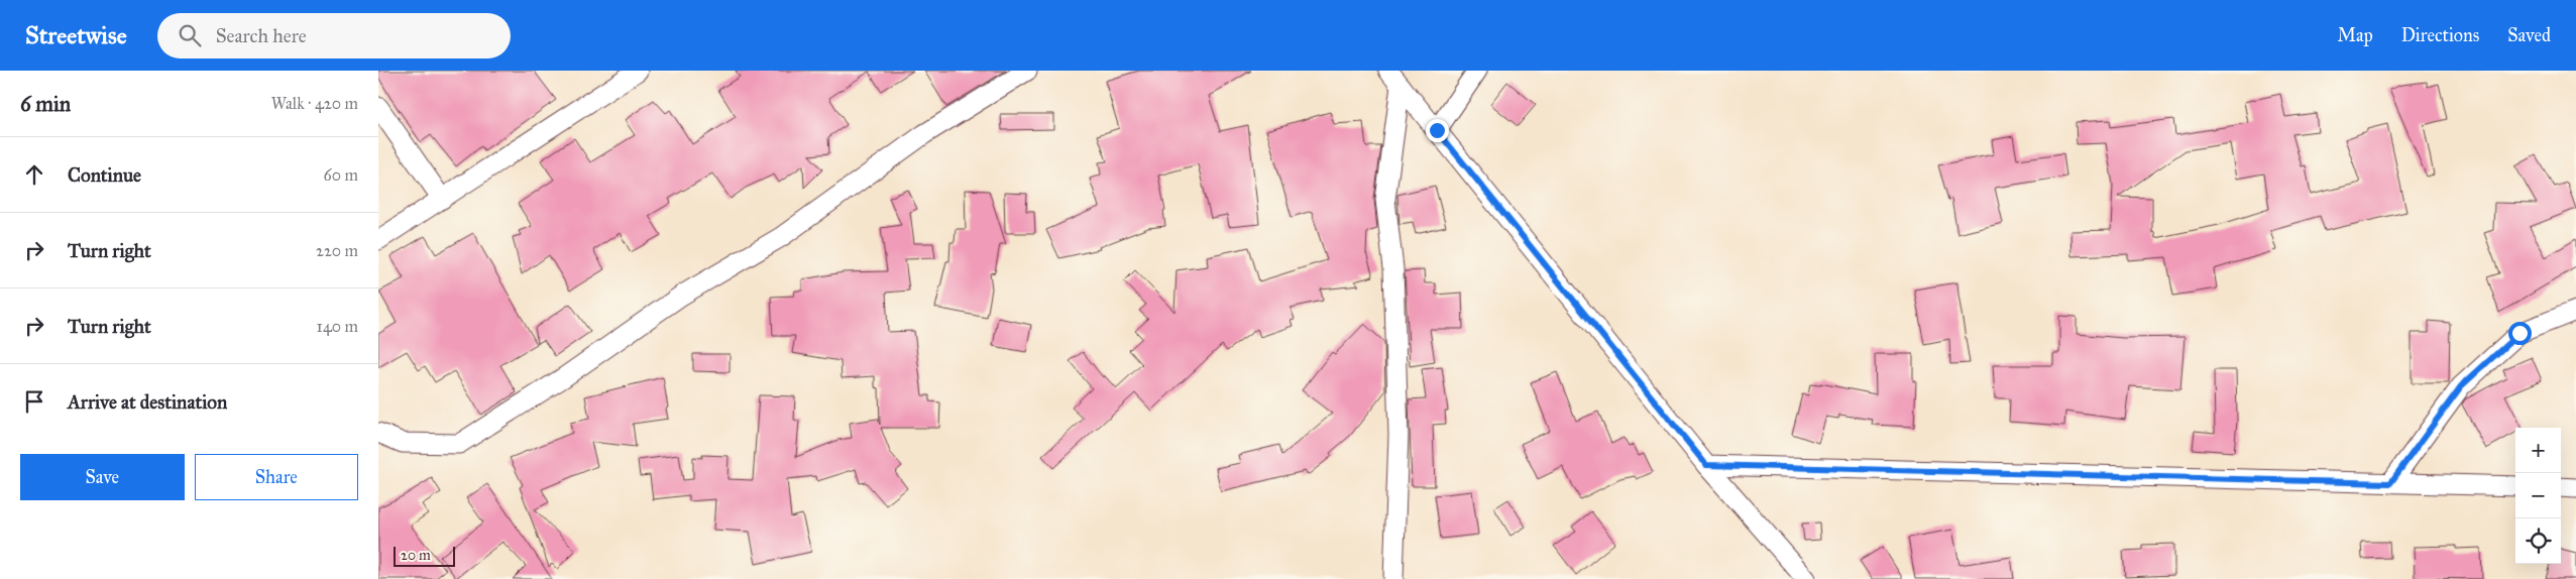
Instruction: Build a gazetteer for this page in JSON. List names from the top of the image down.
{
  "scale_bar": "20 m",
  "page": {
    "header": "Streetwise",
    "search": "Search here",
    "nav": ["Map", "Directions", "Saved"],
    "heading": ["6 min", "Walk · 420 m"],
    "list": [
      ["Continue", "60 m"],
      ["Turn right", "220 m"],
      ["Turn right", "140 m"],
      "Arrive at destination"
    ],
    "map_buttons": ["+", "−"],
    "buttons": ["Save", "Share"],
    "scale": "20 m"
  }
}
